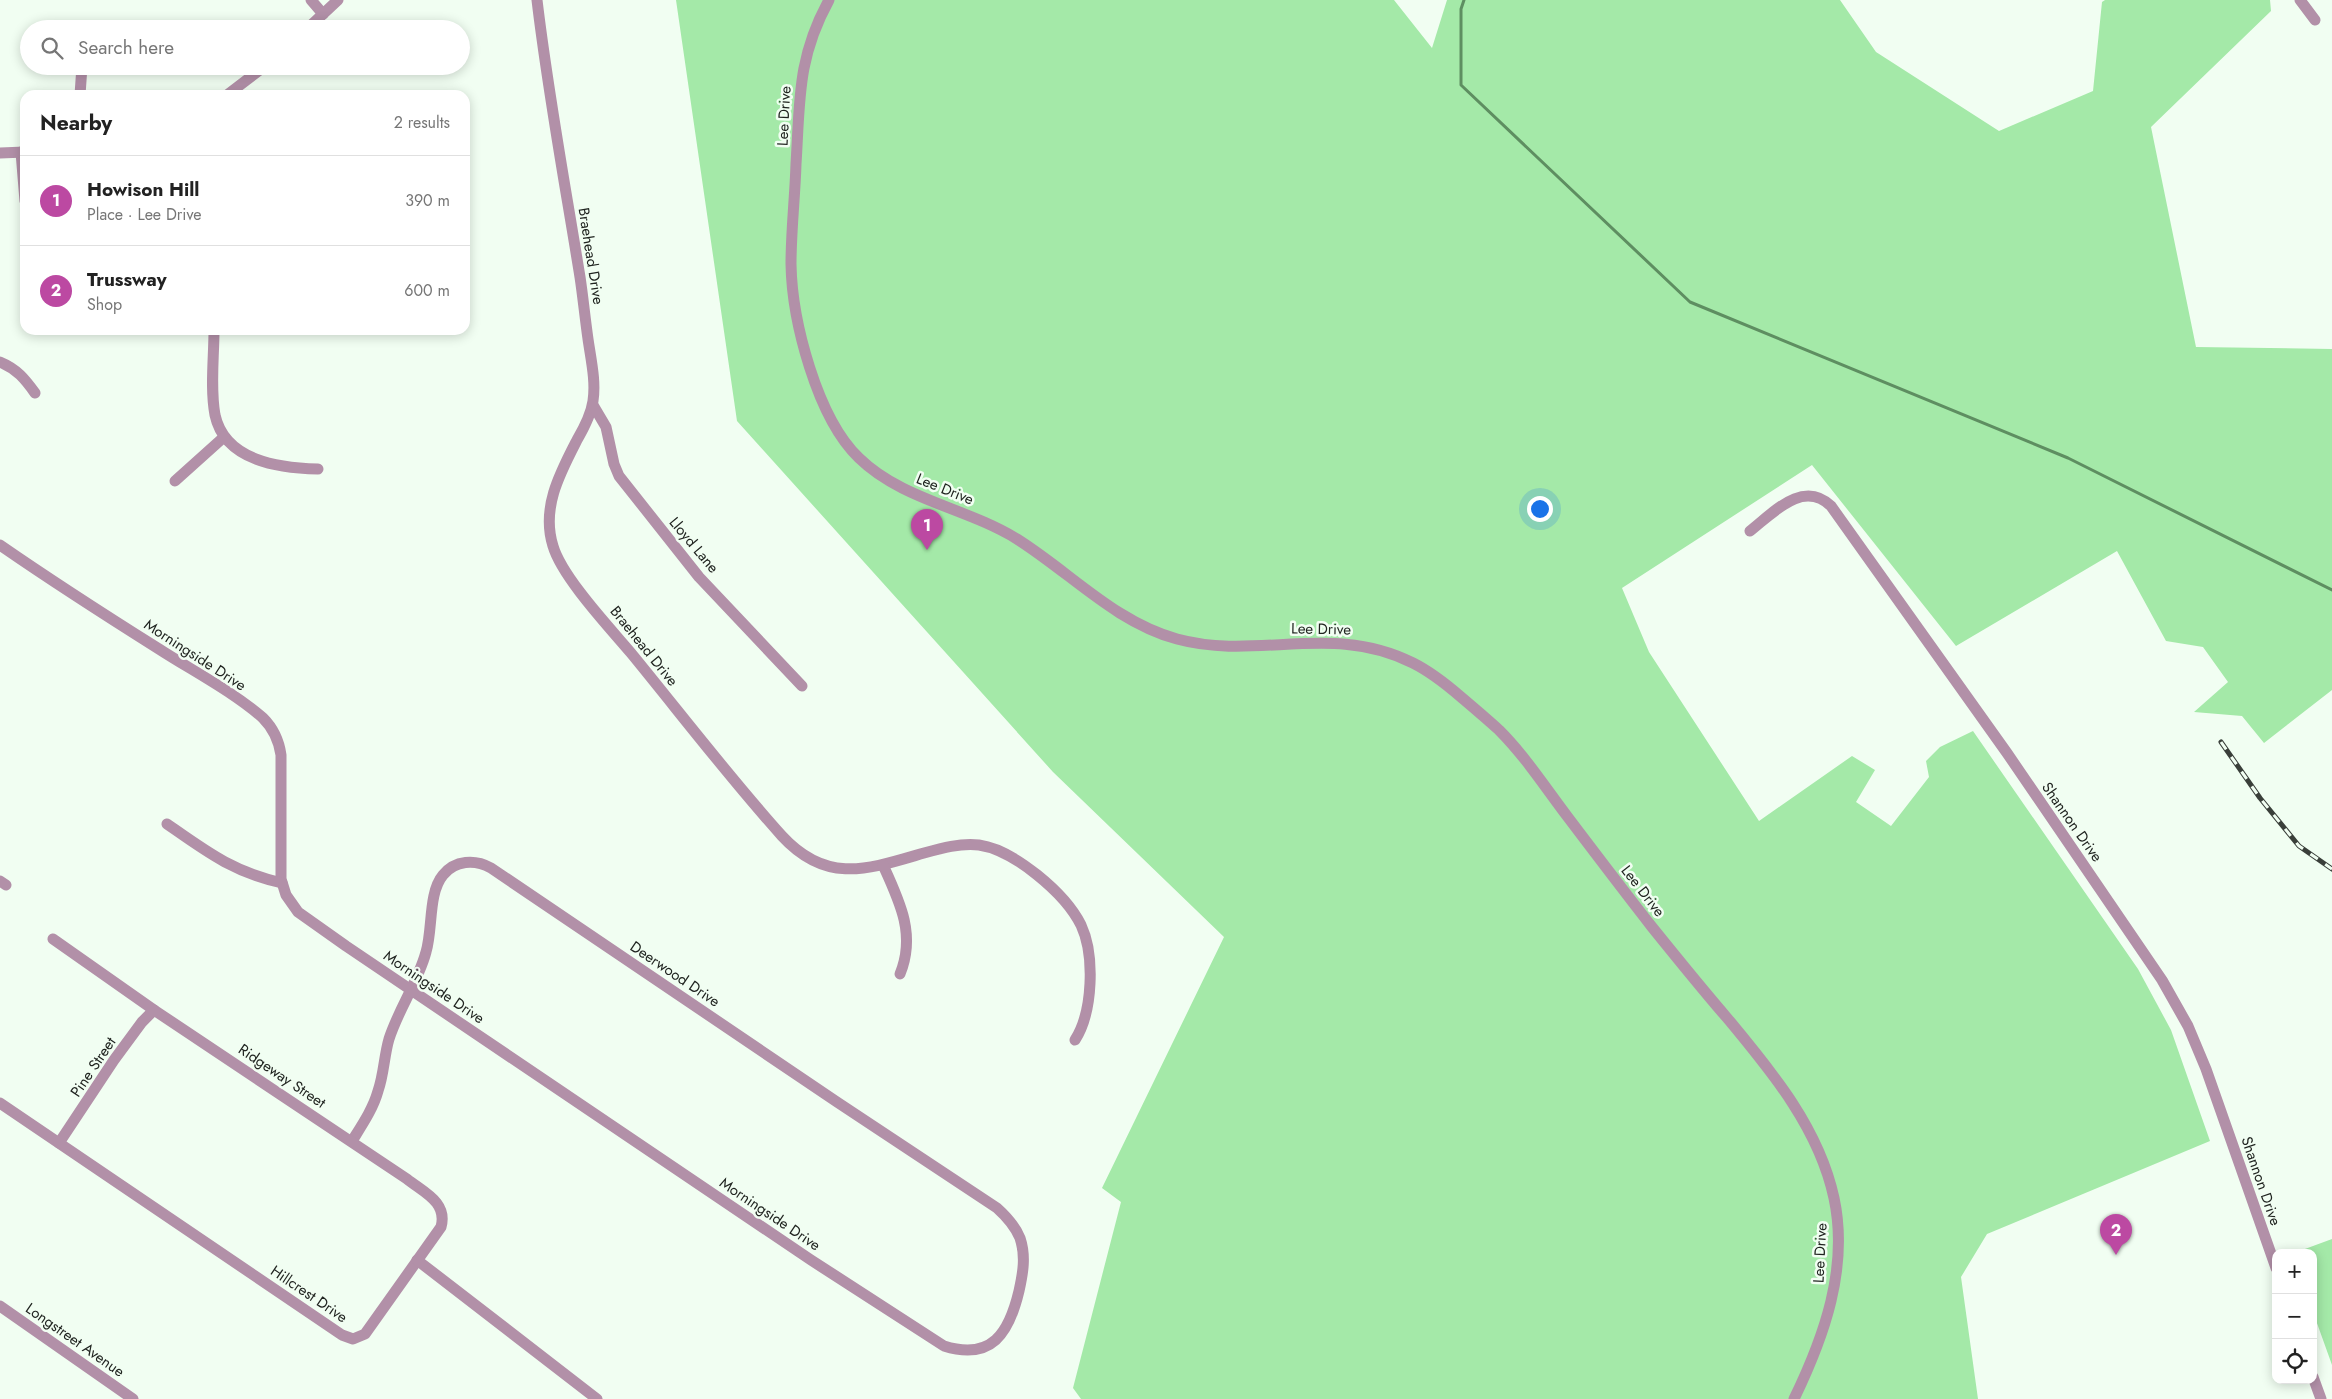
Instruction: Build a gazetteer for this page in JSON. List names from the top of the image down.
{
  "streets": {
    "street": [
      "Lee Drive",
      "Braehead Drive",
      "Lloyd Lane",
      "Morningside Drive",
      "Shannon Drive",
      "Deerwood Drive",
      "Pine Street",
      "Ridgeway Street",
      "Hillcrest Drive",
      "Longstreet Avenue"
    ]
  },
  "crossings": [
    ["Braehead Drive", "Lloyd Lane"],
    ["Morningside Drive", "Deerwood Drive"],
    ["Deerwood Drive", "Ridgeway Street"],
    ["Pine Street", "Ridgeway Street"],
    ["Pine Street", "Hillcrest Drive"],
    ["Ridgeway Street", "Hillcrest Drive"]
  ],
  "page": {
    "search": "Search here",
    "heading": ["Nearby", "2 results"],
    "list": [
      {
        "mark": "1",
        "name": "Howison Hill",
        "note": "Place · Lee Drive",
        "value": "390 m"
      },
      {
        "mark": "2",
        "name": "Trussway",
        "note": "Shop",
        "value": "600 m"
      }
    ],
    "pins": ["1", "2"],
    "map_buttons": ["+", "−"]
  }
}
